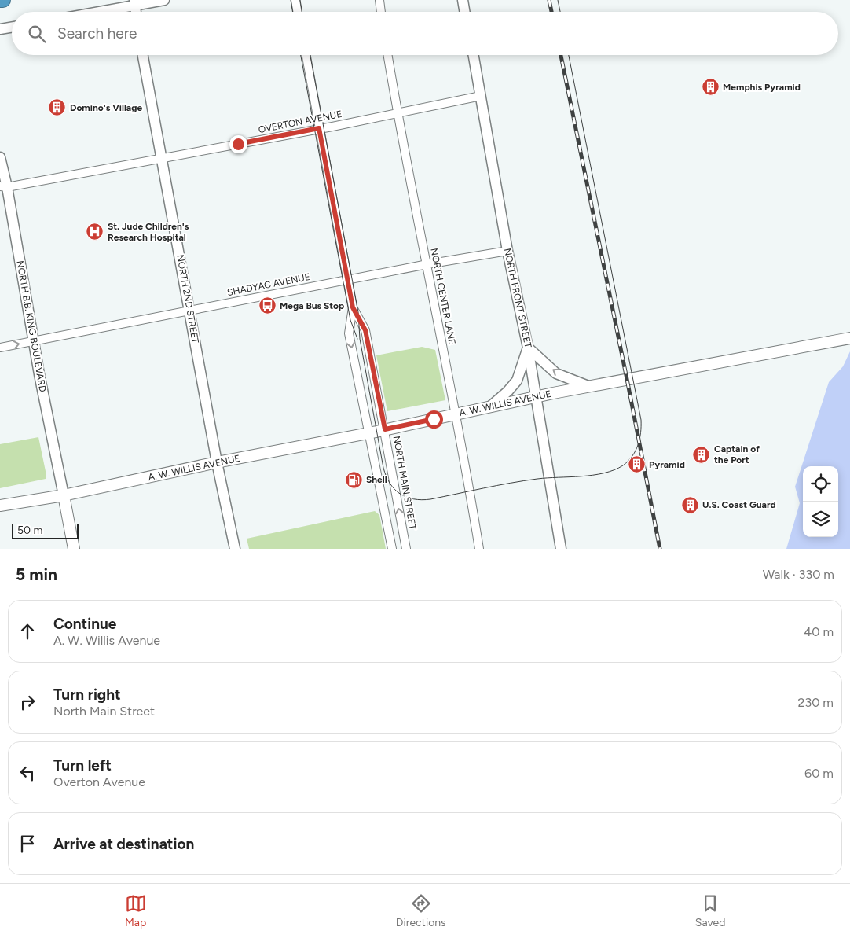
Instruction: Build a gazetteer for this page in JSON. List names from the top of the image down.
{
  "streets": {
    "main road": ["A. W. WILLIS AVENUE"],
    "street": [
      "OVERTON AVENUE",
      "SHADYAC AVENUE",
      "NORTH CENTER LANE",
      "NORTH FRONT STREET",
      "NORTH 2ND STREET",
      "NORTH B.B. KING BOULEVARD",
      "NORTH MAIN STREET"
    ]
  },
  "crossings": [
    ["OVERTON AVENUE", "NORTH CENTER LANE"],
    ["OVERTON AVENUE", "NORTH FRONT STREET"],
    ["OVERTON AVENUE", "NORTH 2ND STREET"],
    ["OVERTON AVENUE", "NORTH B.B. KING BOULEVARD"],
    ["OVERTON AVENUE", "NORTH MAIN STREET"],
    ["SHADYAC AVENUE", "NORTH CENTER LANE"],
    ["SHADYAC AVENUE", "NORTH FRONT STREET"],
    ["SHADYAC AVENUE", "NORTH 2ND STREET"],
    ["SHADYAC AVENUE", "NORTH B.B. KING BOULEVARD"],
    ["SHADYAC AVENUE", "NORTH MAIN STREET"],
    ["NORTH CENTER LANE", "A. W. WILLIS AVENUE"],
    ["NORTH FRONT STREET", "A. W. WILLIS AVENUE"],
    ["NORTH 2ND STREET", "A. W. WILLIS AVENUE"],
    ["NORTH B.B. KING BOULEVARD", "A. W. WILLIS AVENUE"],
    ["A. W. WILLIS AVENUE", "NORTH MAIN STREET"]
  ],
  "places": {
    "building": [
      "Memphis Pyramid",
      "Domino's Village",
      "Captain of the Port",
      "Pyramid",
      "U.S. Coast Guard"
    ],
    "hospital": ["St. Jude Children's Research Hospital"],
    "bus stop": ["Mega Bus Stop"],
    "fuel station": ["Shell"]
  },
  "scale_bar": "50 m",
  "page": {
    "search": "Search here",
    "scale": "50 m",
    "heading": ["5 min", "Walk · 330 m"],
    "list": [
      ["Continue", "A. W. Willis Avenue", "40 m"],
      ["Turn right", "North Main Street", "230 m"],
      ["Turn left", "Overton Avenue", "60 m"],
      "Arrive at destination"
    ],
    "nav": ["Map", "Directions", "Saved"]
  }
}
